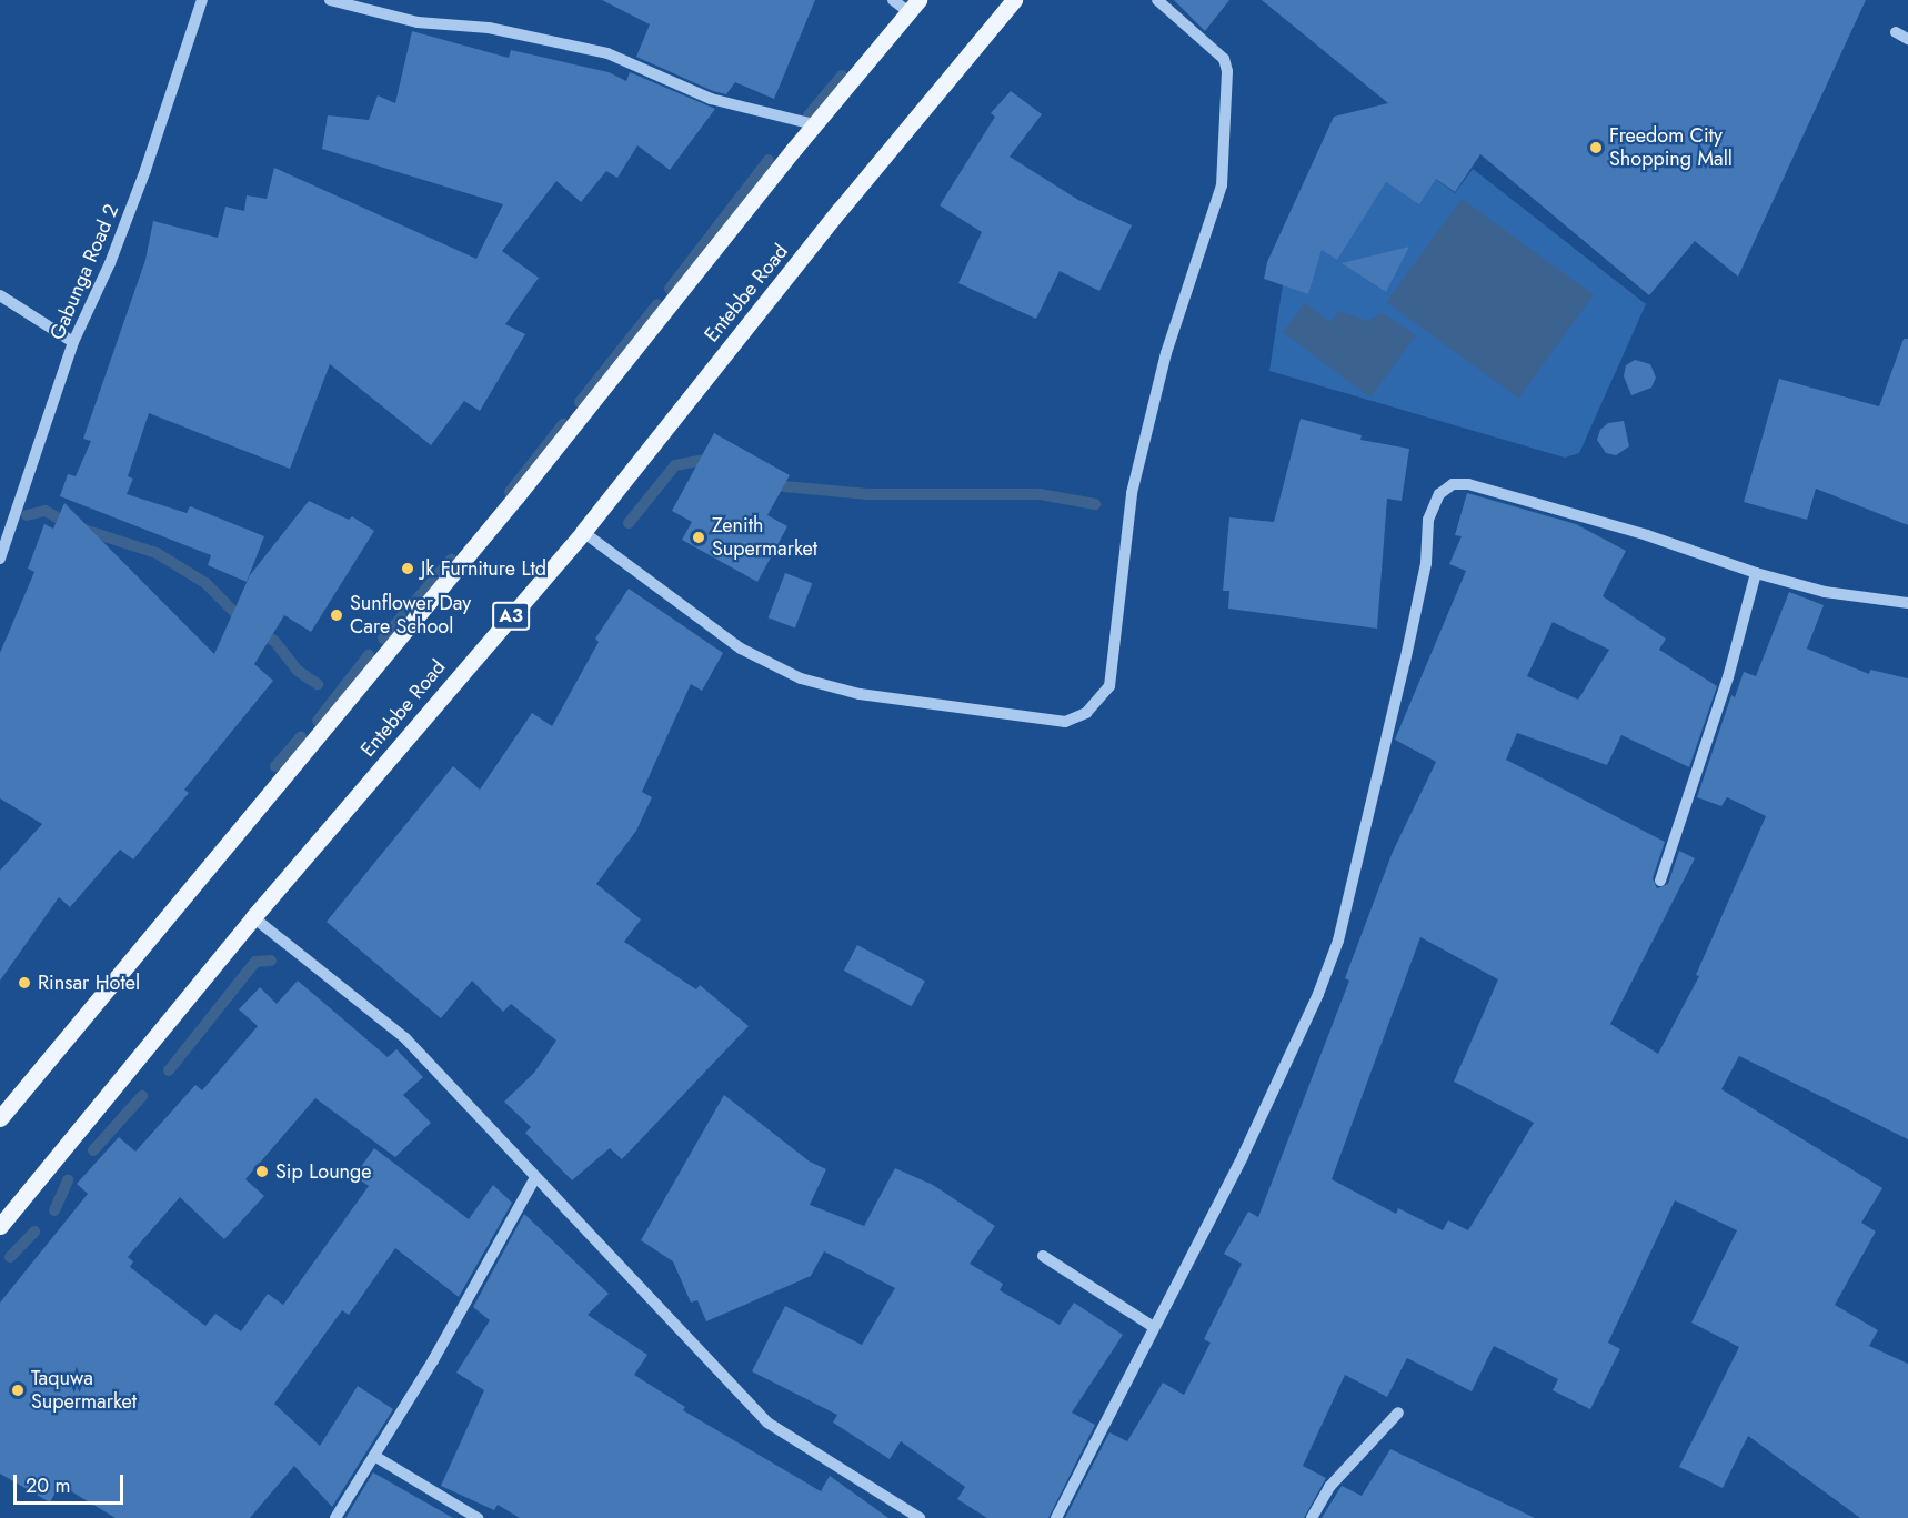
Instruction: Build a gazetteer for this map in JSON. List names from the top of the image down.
{
  "streets": {
    "main road": ["Entebbe Road", "A3"],
    "street": ["Gabunga Road 2"]
  },
  "places": [
    "Freedom City Shopping Mall",
    "Zenith Supermarket",
    "Jk Furniture Ltd",
    "Sunflower Day Care School",
    "Rinsar Hotel",
    "Sip Lounge",
    "Taquwa Supermarket"
  ],
  "scale_bar": "20 m"
}
